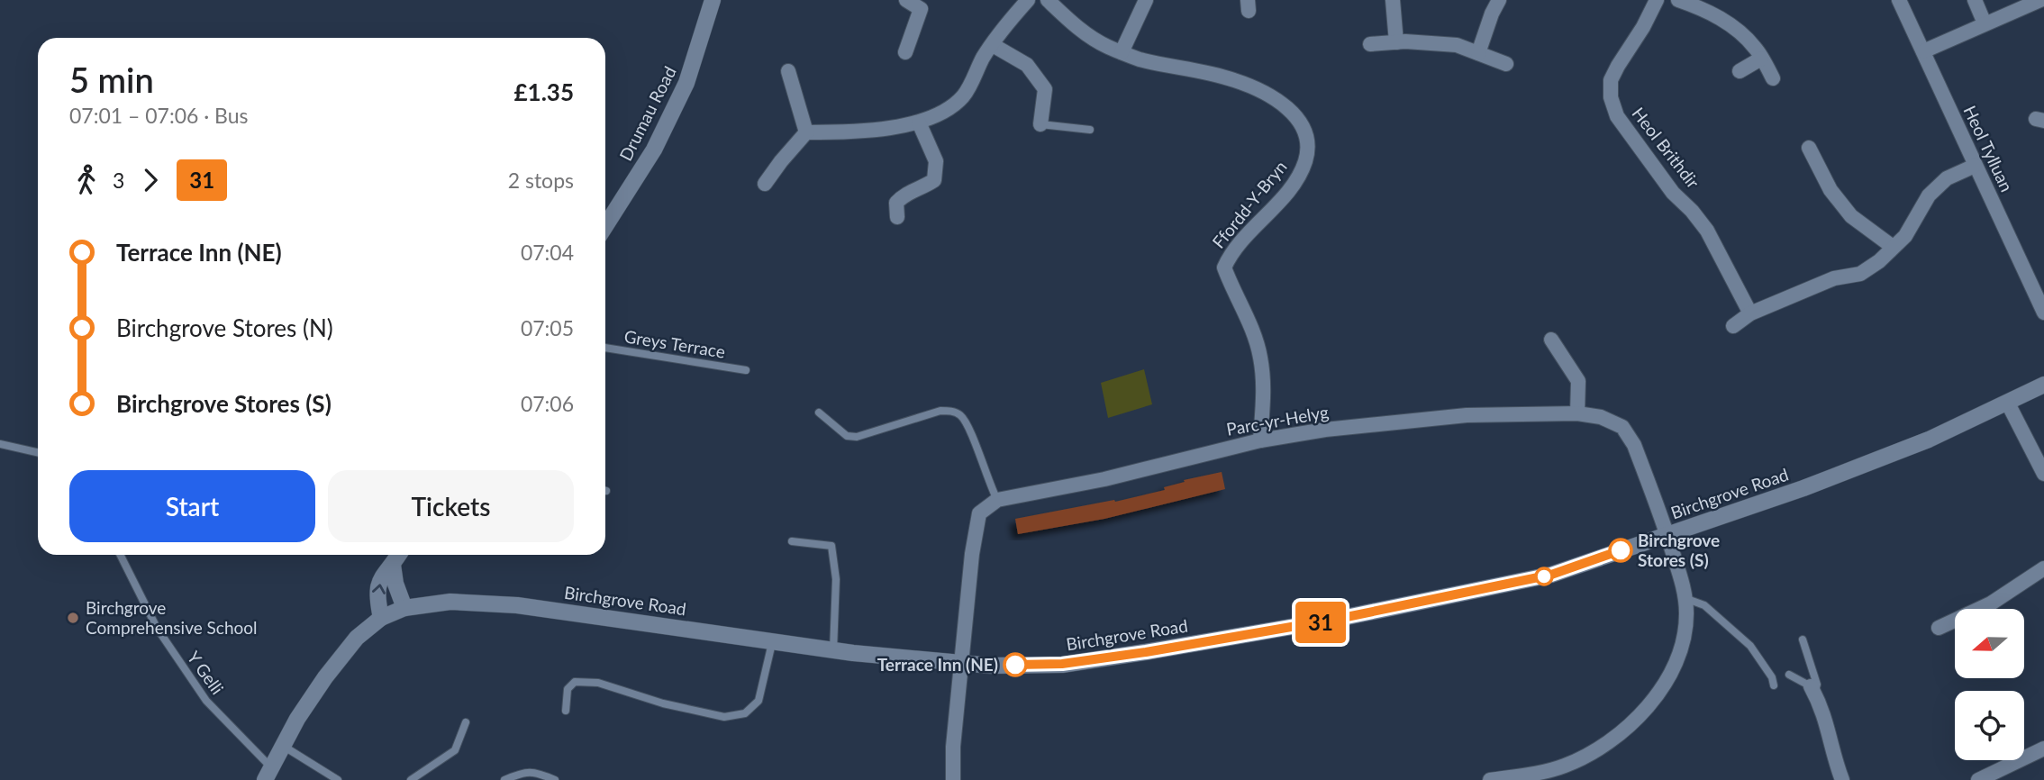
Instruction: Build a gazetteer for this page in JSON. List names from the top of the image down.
{
  "streets": {
    "main road": ["Drumau Road", "Birchgrove Road"],
    "street": [
      "Heol Brithdir",
      "Heol Tylluan",
      "Ffordd-Y-Bryn",
      "Parc-yr-Helyg"
    ],
    "lane": ["Greys Terrace", "Y Gelli"]
  },
  "crossings": [
    ["Ffordd-Y-Bryn", "Parc-yr-Helyg"],
    ["Parc-yr-Helyg", "Birchgrove Road"],
    ["Birchgrove Road", "Y Gelli"]
  ],
  "places": ["Birchgrove Stores (S)", "Birchgrove Comprehensive School", "Terrace Inn (NE)"],
  "lines": ["bus line 31"],
  "north": "left",
  "page": {
    "on_map": "31",
    "heading": ["5 min", "07:01 – 07:06 · Bus", "£1.35"],
    "legs": ["3", "31", "2 stops"],
    "list": [
      {
        "name": "Terrace Inn (NE)",
        "value": "07:04"
      },
      {
        "name": "Birchgrove Stores (N)",
        "value": "07:05"
      },
      {
        "name": "Birchgrove Stores (S)",
        "value": "07:06"
      }
    ],
    "buttons": ["Start", "Tickets"]
  }
}
